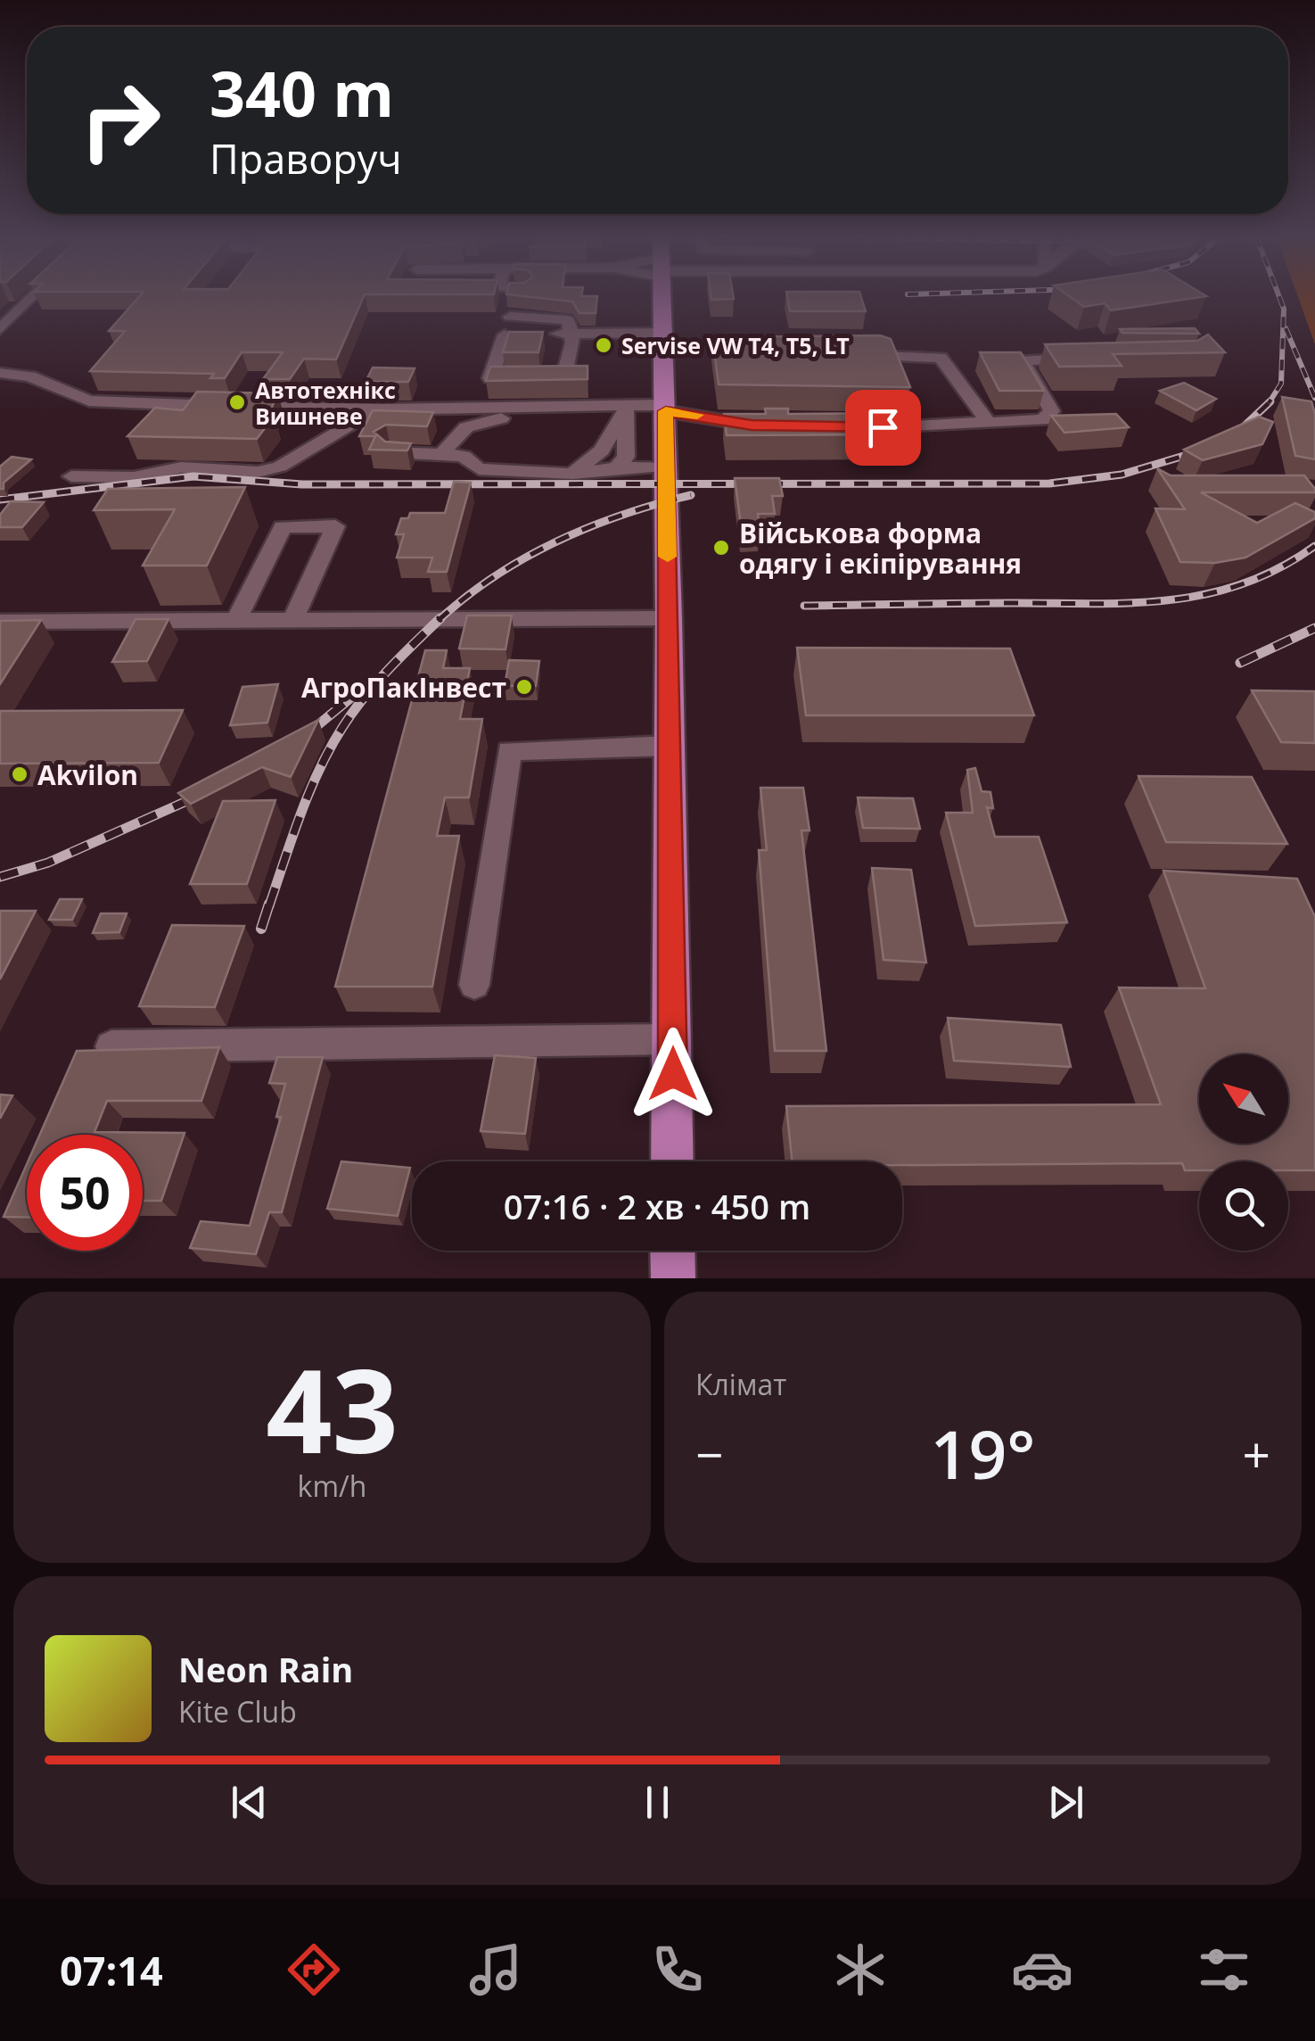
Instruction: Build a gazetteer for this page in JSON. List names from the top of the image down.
{
  "places": [
    "Servise VW T4, T5, LT",
    "Автотехнікс Вишневе",
    "Військова форма одягу і екіпірування",
    "АгроПакІнвест",
    "Akvilon"
  ],
  "north": "top left",
  "page": {
    "turn": ["340 m", "Праворуч"],
    "limit": "50",
    "trip": "07:16 · 2 хв · 450 m",
    "tile": [
      ["43", "km/h"],
      "Клімат"
    ],
    "heat": ["−", "19°", "+"],
    "song": ["Neon Rain", "Kite Club"],
    "tabs": "07:14"
  }
}
